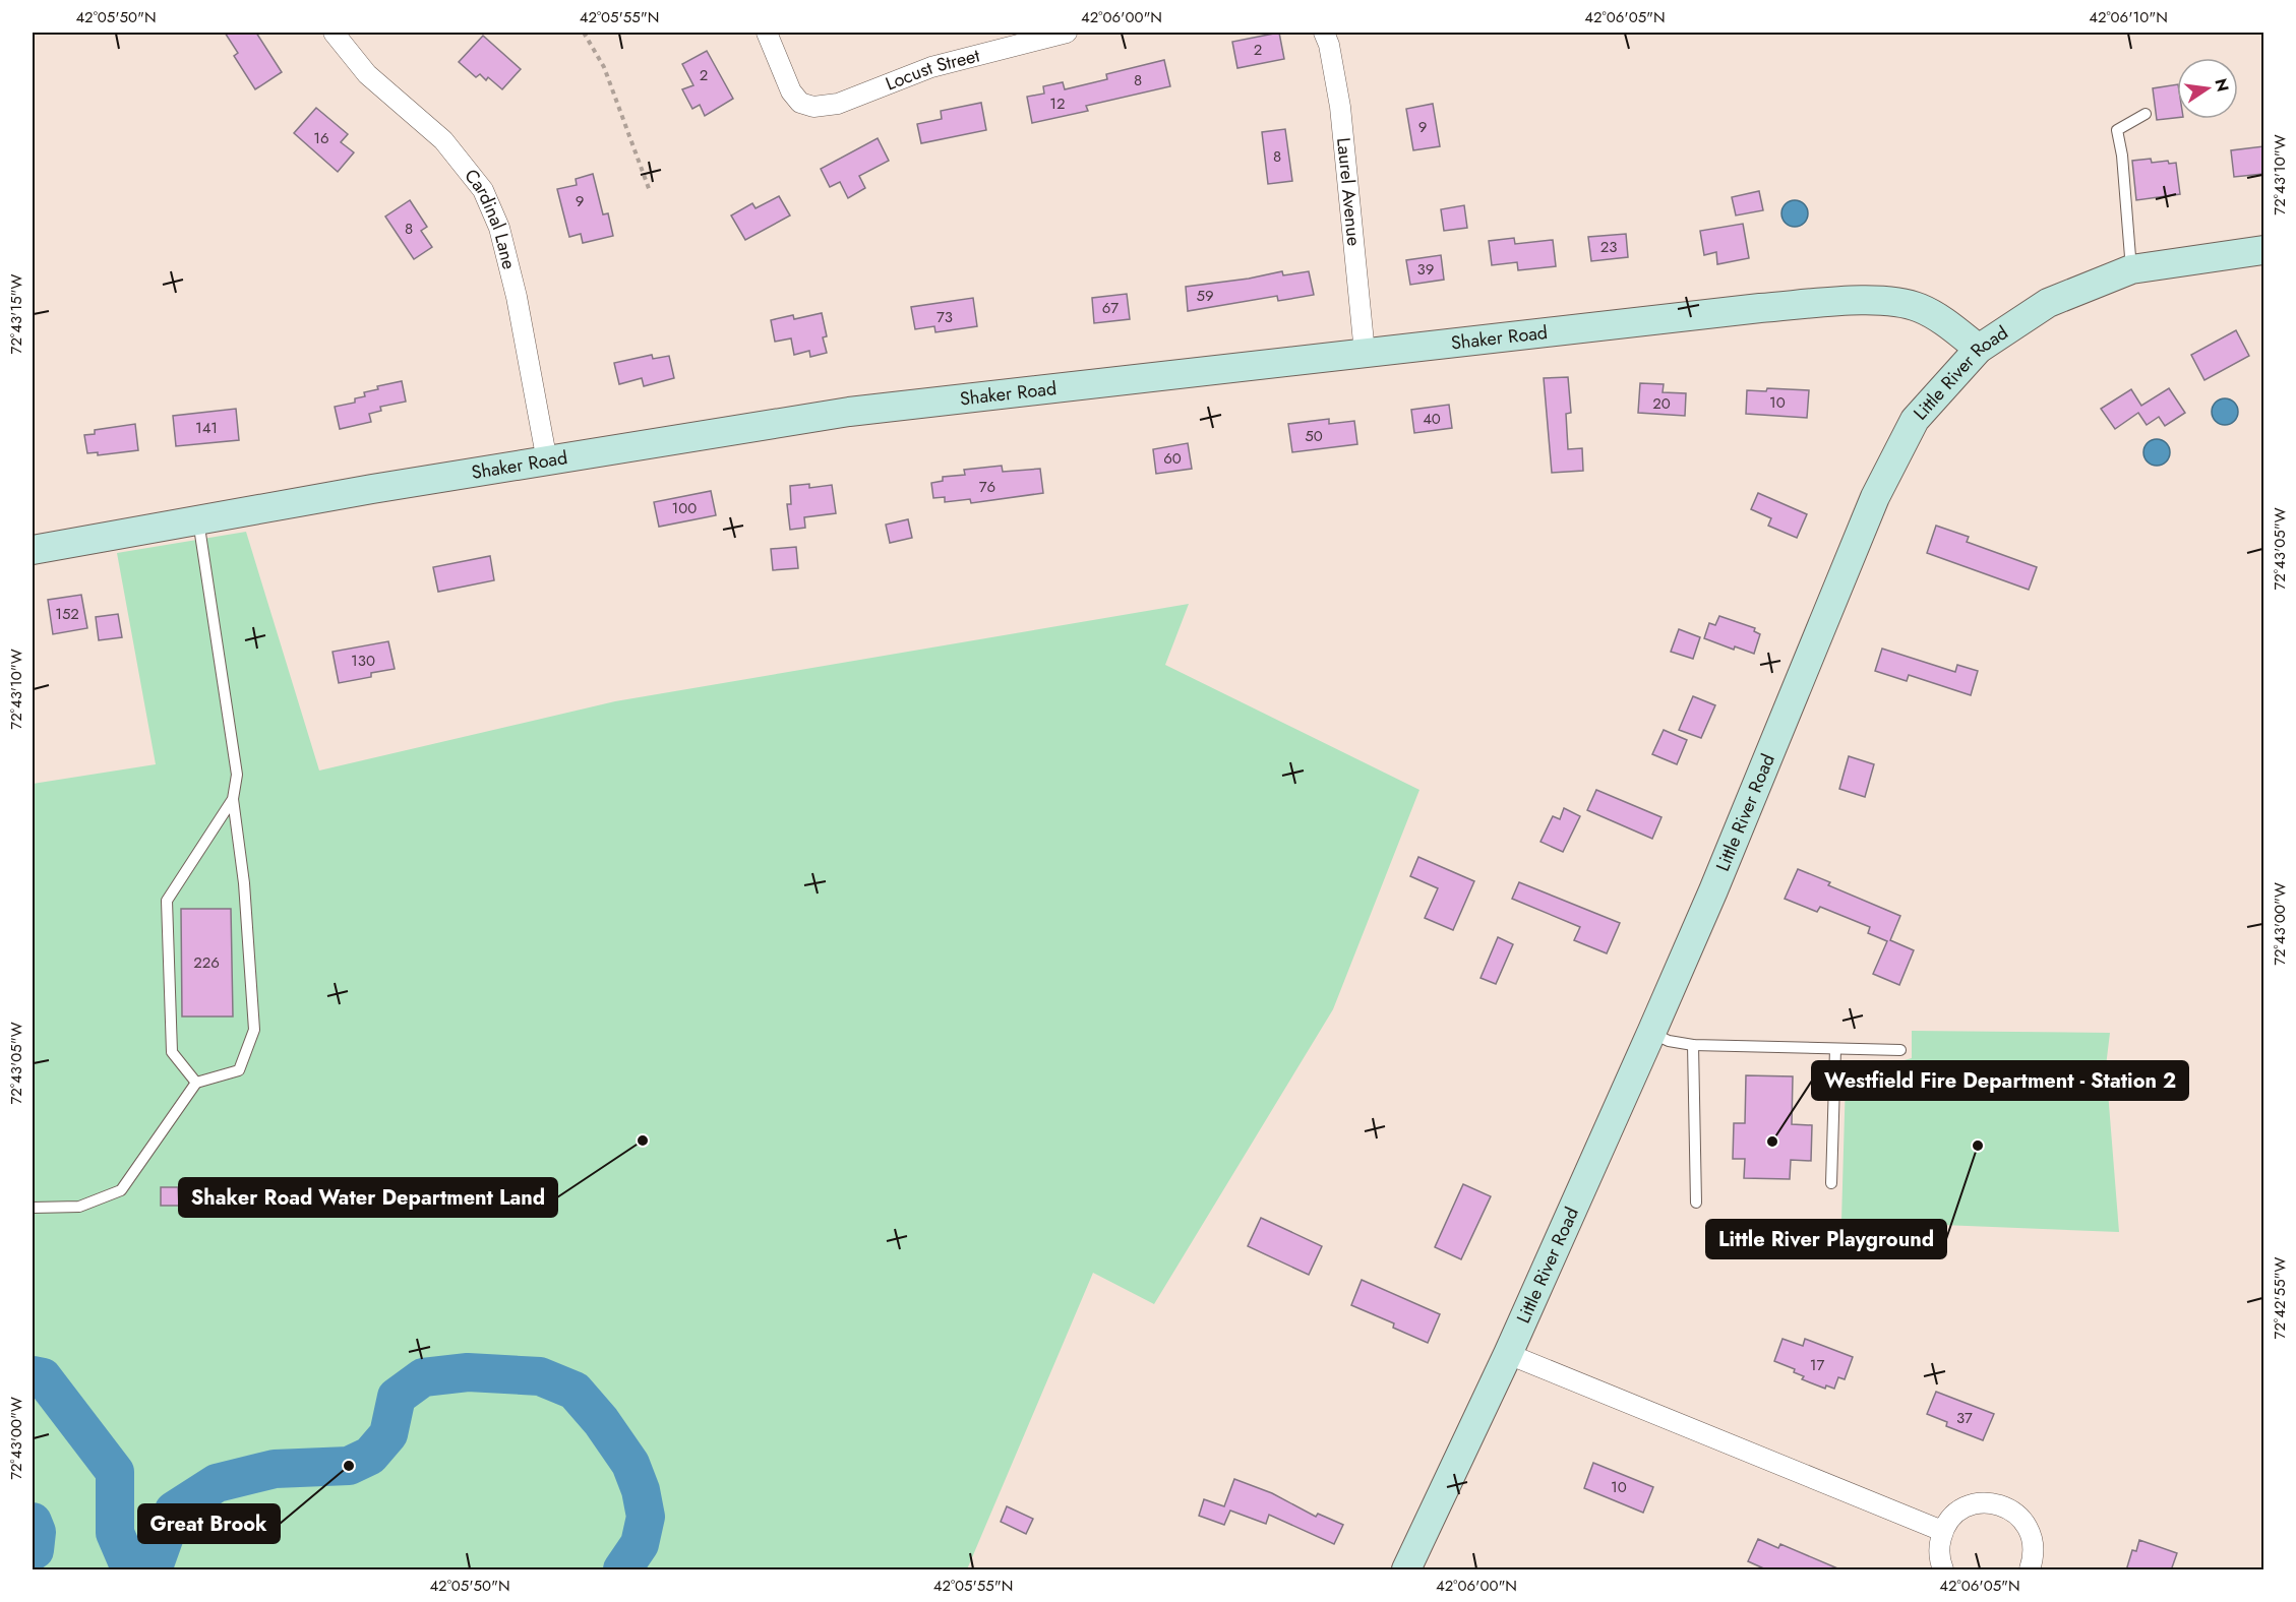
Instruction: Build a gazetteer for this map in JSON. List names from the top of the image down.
{
  "streets": {
    "street": [
      "Locust Street",
      "Laurel Avenue",
      "Cardinal Lane",
      "Shaker Road",
      "Little River Road"
    ]
  },
  "crossings": [
    ["Laurel Avenue", "Shaker Road"],
    ["Cardinal Lane", "Shaker Road"],
    ["Shaker Road", "Little River Road"]
  ],
  "places": [
    "Shaker Road Water Department Land",
    "Westfield Fire Department - Station 2",
    "Little River Playground",
    "Great Brook"
  ],
  "house_numbers": [
    "2",
    "2",
    "8",
    "12",
    "9",
    "16",
    "8",
    "9",
    "8",
    "23",
    "39",
    "59",
    "67",
    "73",
    "10",
    "20",
    "40",
    "141",
    "50",
    "60",
    "76",
    "100",
    "152",
    "130",
    "226",
    "17",
    "37",
    "10"
  ],
  "north": "right",
  "coordinates": [
    "42°05'50\"N",
    "42°05'55\"N",
    "42°06'00\"N",
    "42°06'05\"N",
    "42°06'10\"N",
    "72°43'10\"W",
    "72°43'15\"W",
    "72°43'05\"W",
    "72°43'00\"W",
    "72°42'55\"W"
  ]
}
